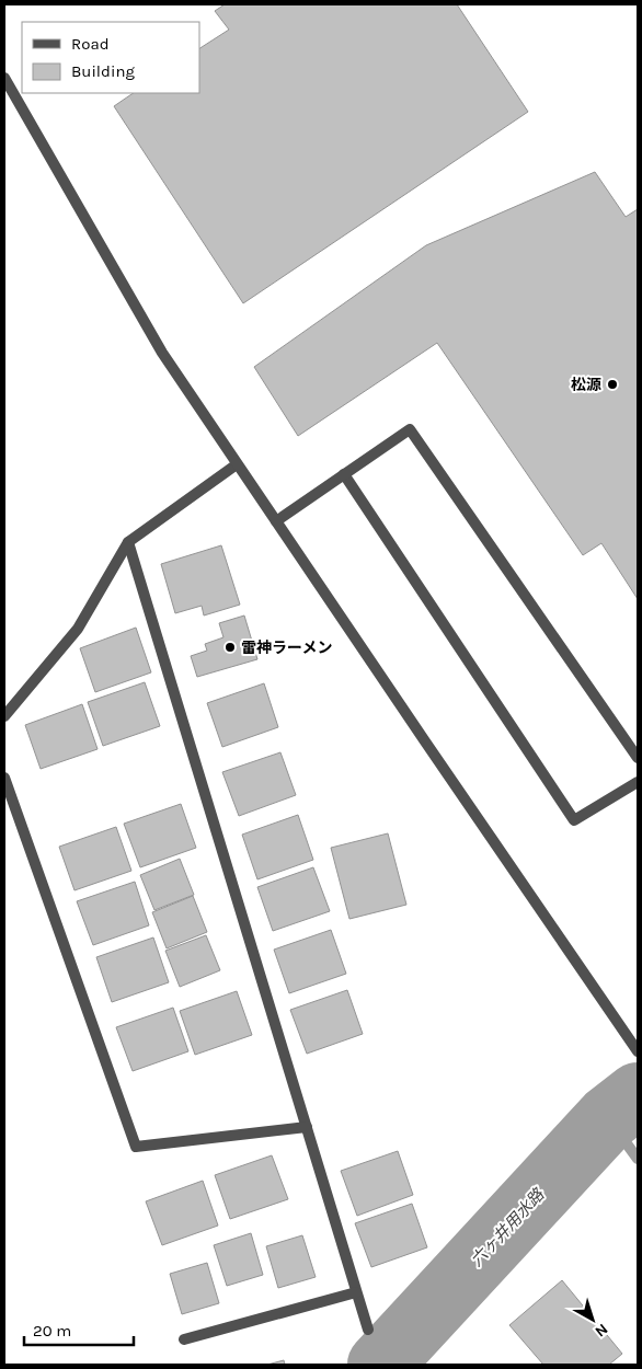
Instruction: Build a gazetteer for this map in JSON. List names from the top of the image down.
{
  "water": ["六ヶ井用水路"],
  "places": ["松源", "雷神ラーメン"],
  "legend": ["Road", "Building"],
  "scale_bar": "20 m",
  "north": "bottom right"
}
